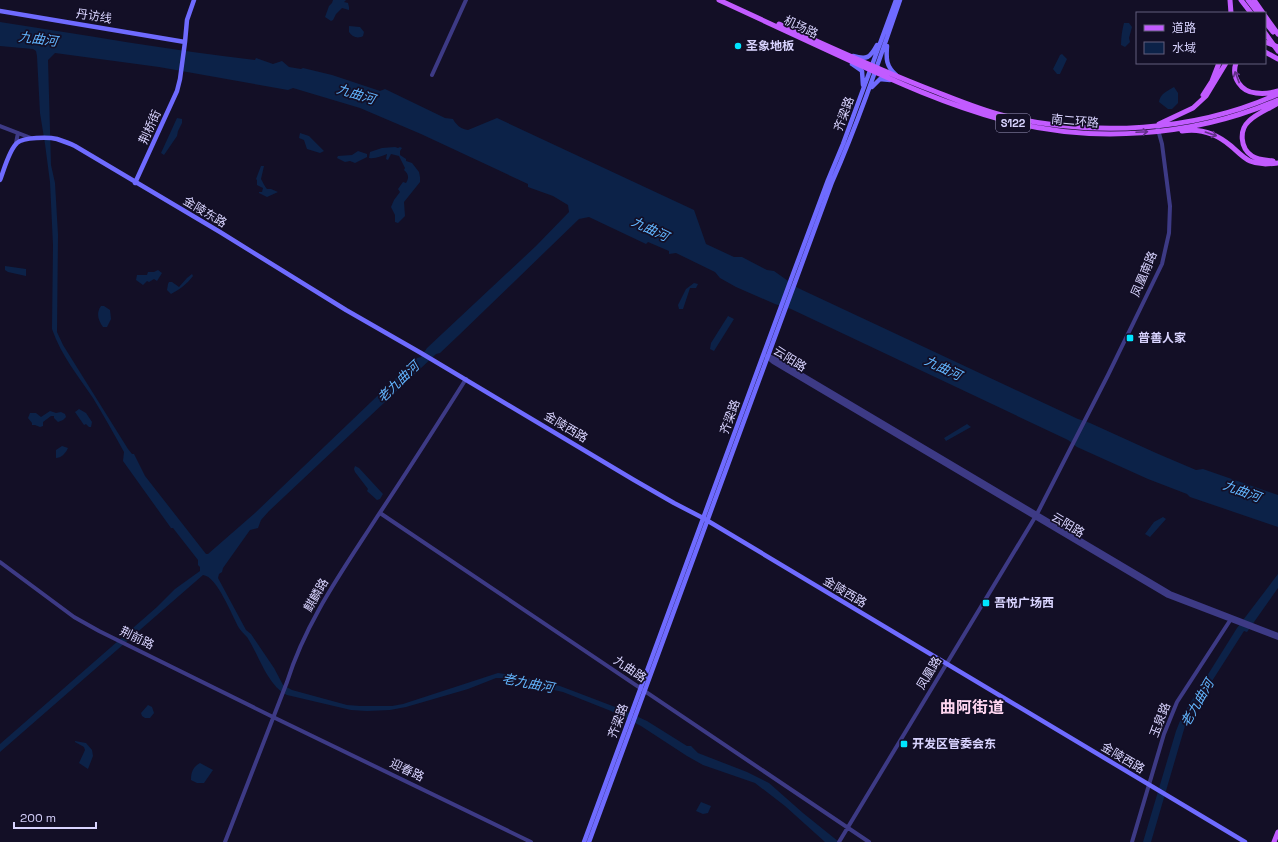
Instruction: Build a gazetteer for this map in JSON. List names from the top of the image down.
{
  "streets": {
    "main road": [
      "丹访线",
      "机场路",
      "齐梁路",
      "南二环路",
      "S122",
      "荆桥街",
      "金陵东路",
      "金陵西路"
    ],
    "street": [
      "凤凰南路",
      "云阳路",
      "麒麟路",
      "荆前路",
      "九曲路",
      "凤凰路",
      "玉泉路",
      "迎春路"
    ]
  },
  "crossings": [
    ["丹访线", "荆桥街"],
    ["机场路", "齐梁路"],
    ["机场路", "南二环路"],
    ["齐梁路", "南二环路"],
    ["齐梁路", "云阳路"],
    ["齐梁路", "金陵西路"],
    ["齐梁路", "九曲路"],
    ["南二环路", "凤凰南路"],
    ["荆桥街", "金陵东路"],
    ["金陵东路", "金陵西路"],
    ["凤凰南路", "云阳路"],
    ["凤凰南路", "凤凰路"],
    ["云阳路", "凤凰路"],
    ["云阳路", "玉泉路"],
    ["金陵西路", "麒麟路"],
    ["金陵西路", "凤凰路"],
    ["金陵西路", "玉泉路"],
    ["麒麟路", "荆前路"],
    ["麒麟路", "九曲路"],
    ["麒麟路", "迎春路"],
    ["荆前路", "迎春路"],
    ["九曲路", "凤凰路"]
  ],
  "districts": ["曲阿街道"],
  "water": ["九曲河", "老九曲河"],
  "places": {
    "other": ["圣象地板"],
    "transit": ["普善人家", "吾悦广场西", "开发区管委会东"]
  },
  "legend": ["道路", "水域"],
  "scale_bar": "200 m"
}
